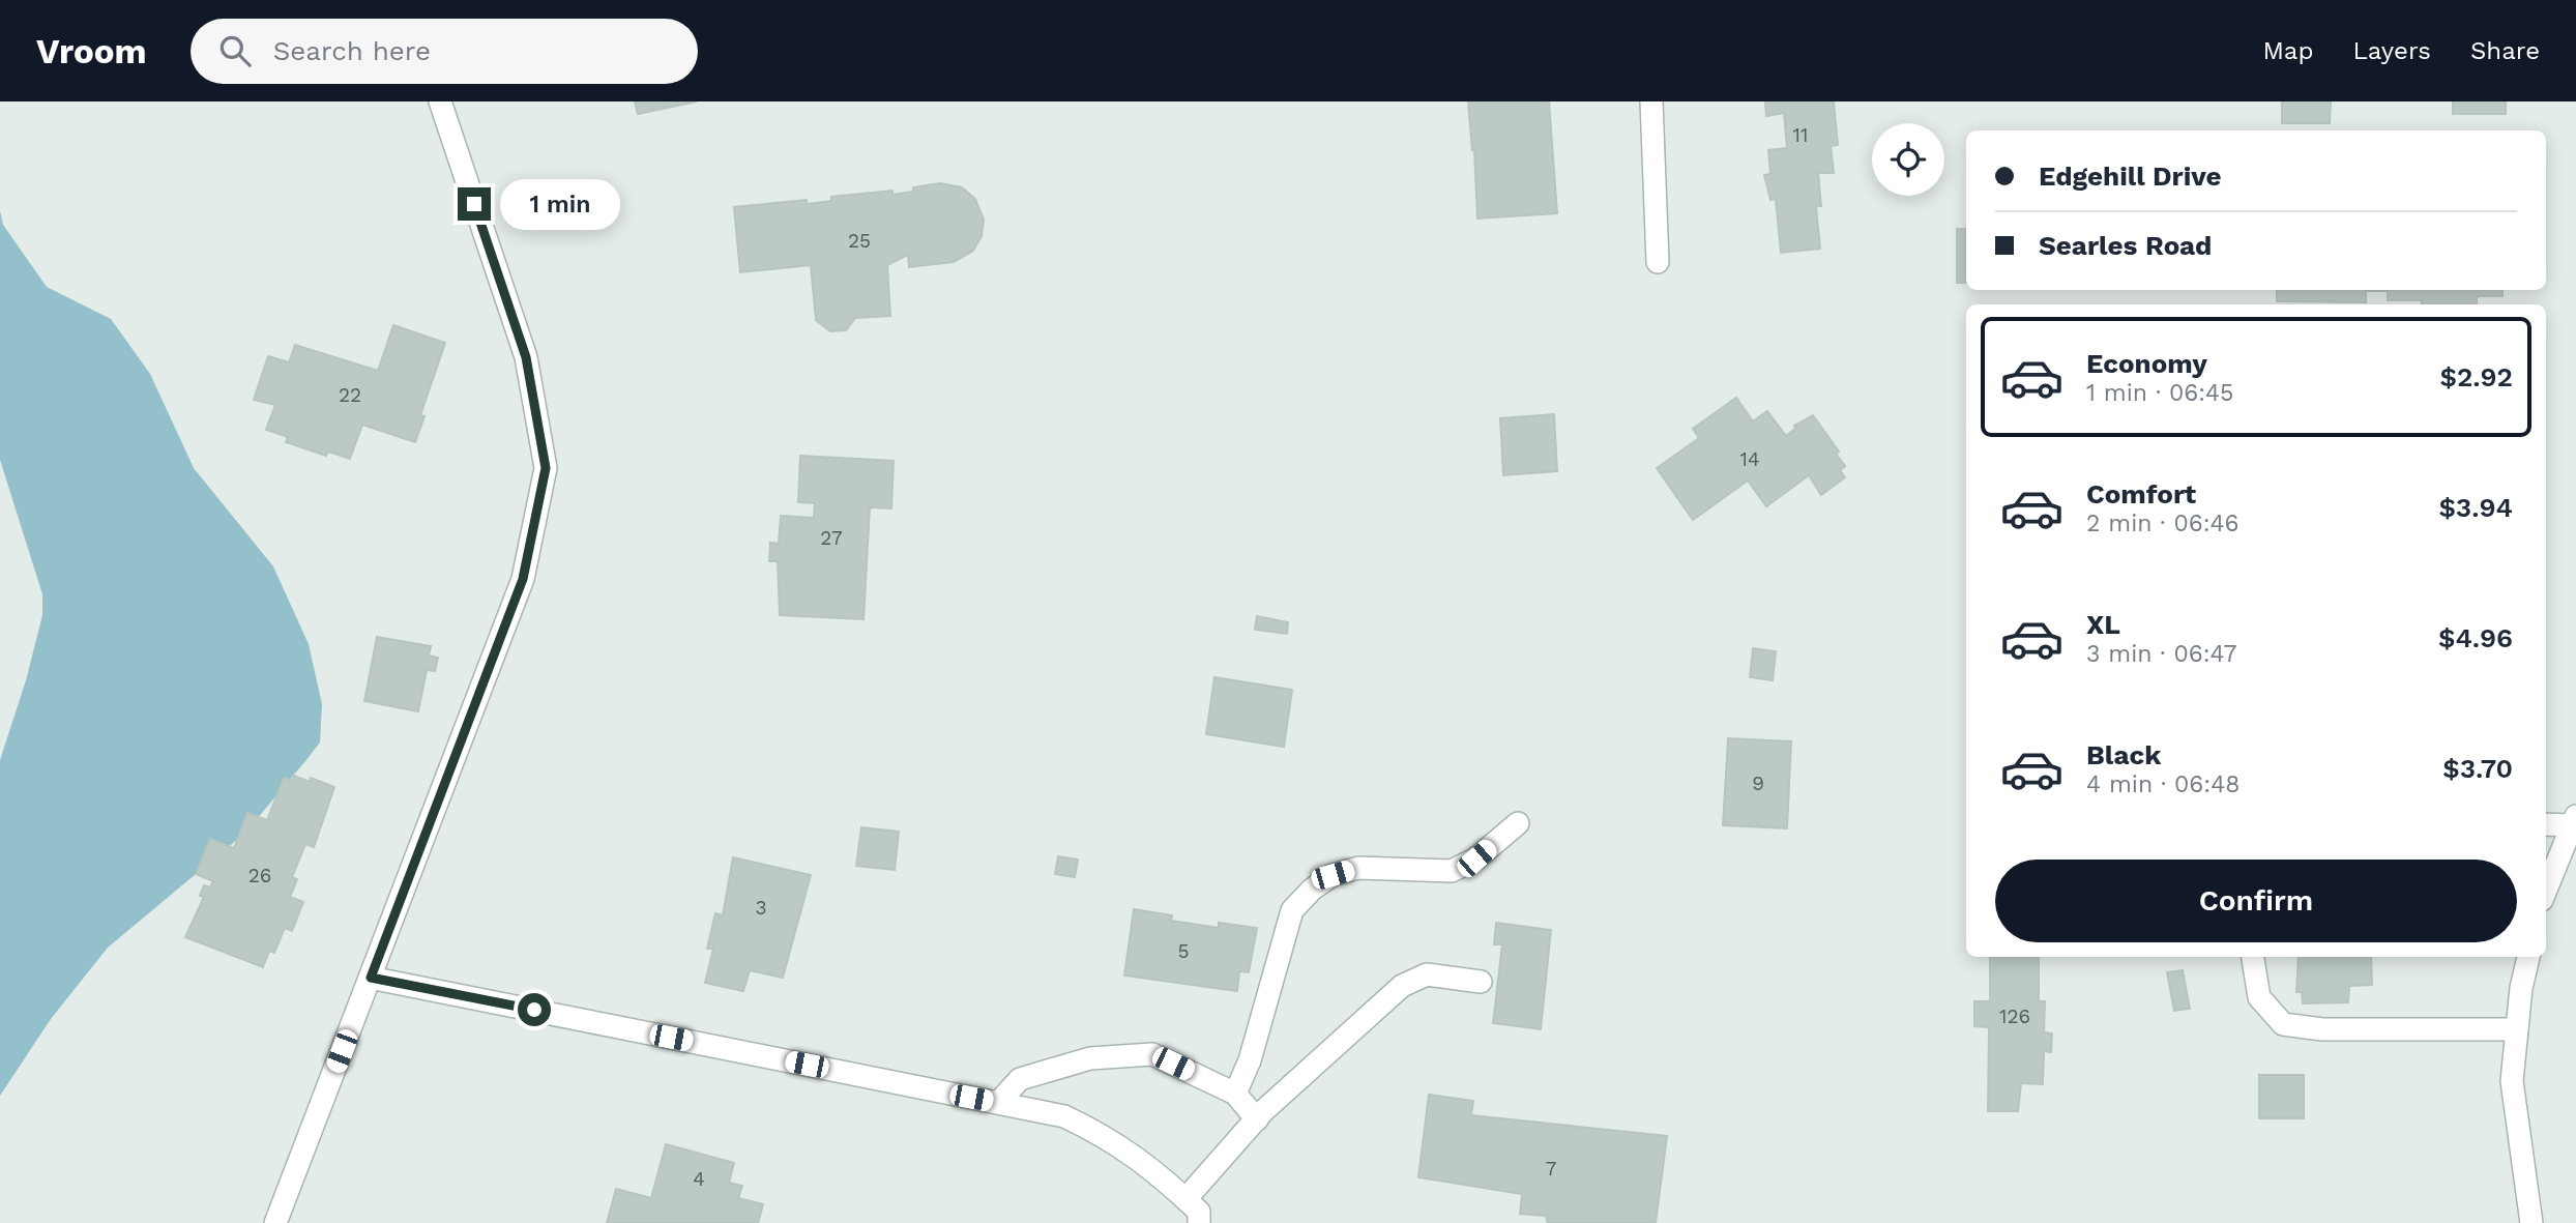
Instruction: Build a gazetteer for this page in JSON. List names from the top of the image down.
{
  "house_numbers": [
    "11",
    "25",
    "22",
    "14",
    "27",
    "9",
    "26",
    "3",
    "5",
    "126",
    "7",
    "4"
  ],
  "page": {
    "header": "Vroom",
    "search": "Search here",
    "nav": ["Map", "Layers", "Share"],
    "banner": ["Edgehill Drive", "Searles Road"],
    "bubble": "1 min",
    "list": [
      {
        "name": "Economy",
        "note": "1 min · 06:45",
        "value": "$2.92"
      },
      {
        "name": "Comfort",
        "note": "2 min · 06:46",
        "value": "$3.94"
      },
      {
        "name": "XL",
        "note": "3 min · 06:47",
        "value": "$4.96"
      },
      {
        "name": "Black",
        "note": "4 min · 06:48",
        "value": "$3.70"
      }
    ],
    "buttons": "Confirm"
  }
}
